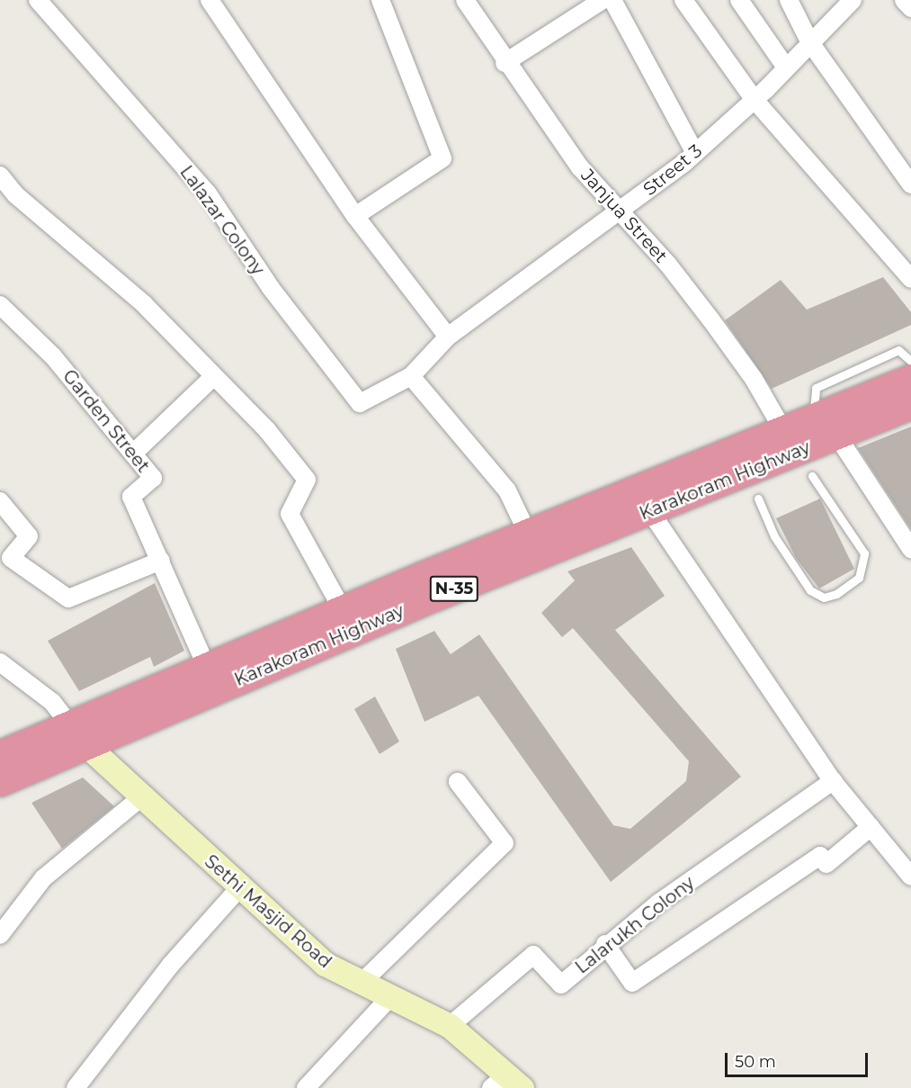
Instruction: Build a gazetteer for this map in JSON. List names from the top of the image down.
{
  "streets": {
    "highway": ["Karakoram Highway", "N-35"],
    "street": [
      "Street 3",
      "Janjua Street",
      "Lalazar Colony",
      "Garden Street",
      "Sethi Masjid Road",
      "Lalarukh Colony"
    ]
  },
  "crossings": [
    ["Street 3", "Janjua Street"],
    ["Street 3", "Lalazar Colony"],
    ["Janjua Street", "Karakoram Highway"],
    ["Garden Street", "Karakoram Highway"],
    ["Karakoram Highway", "Sethi Masjid Road"],
    ["Sethi Masjid Road", "Lalarukh Colony"]
  ],
  "scale_bar": "50 m"
}
